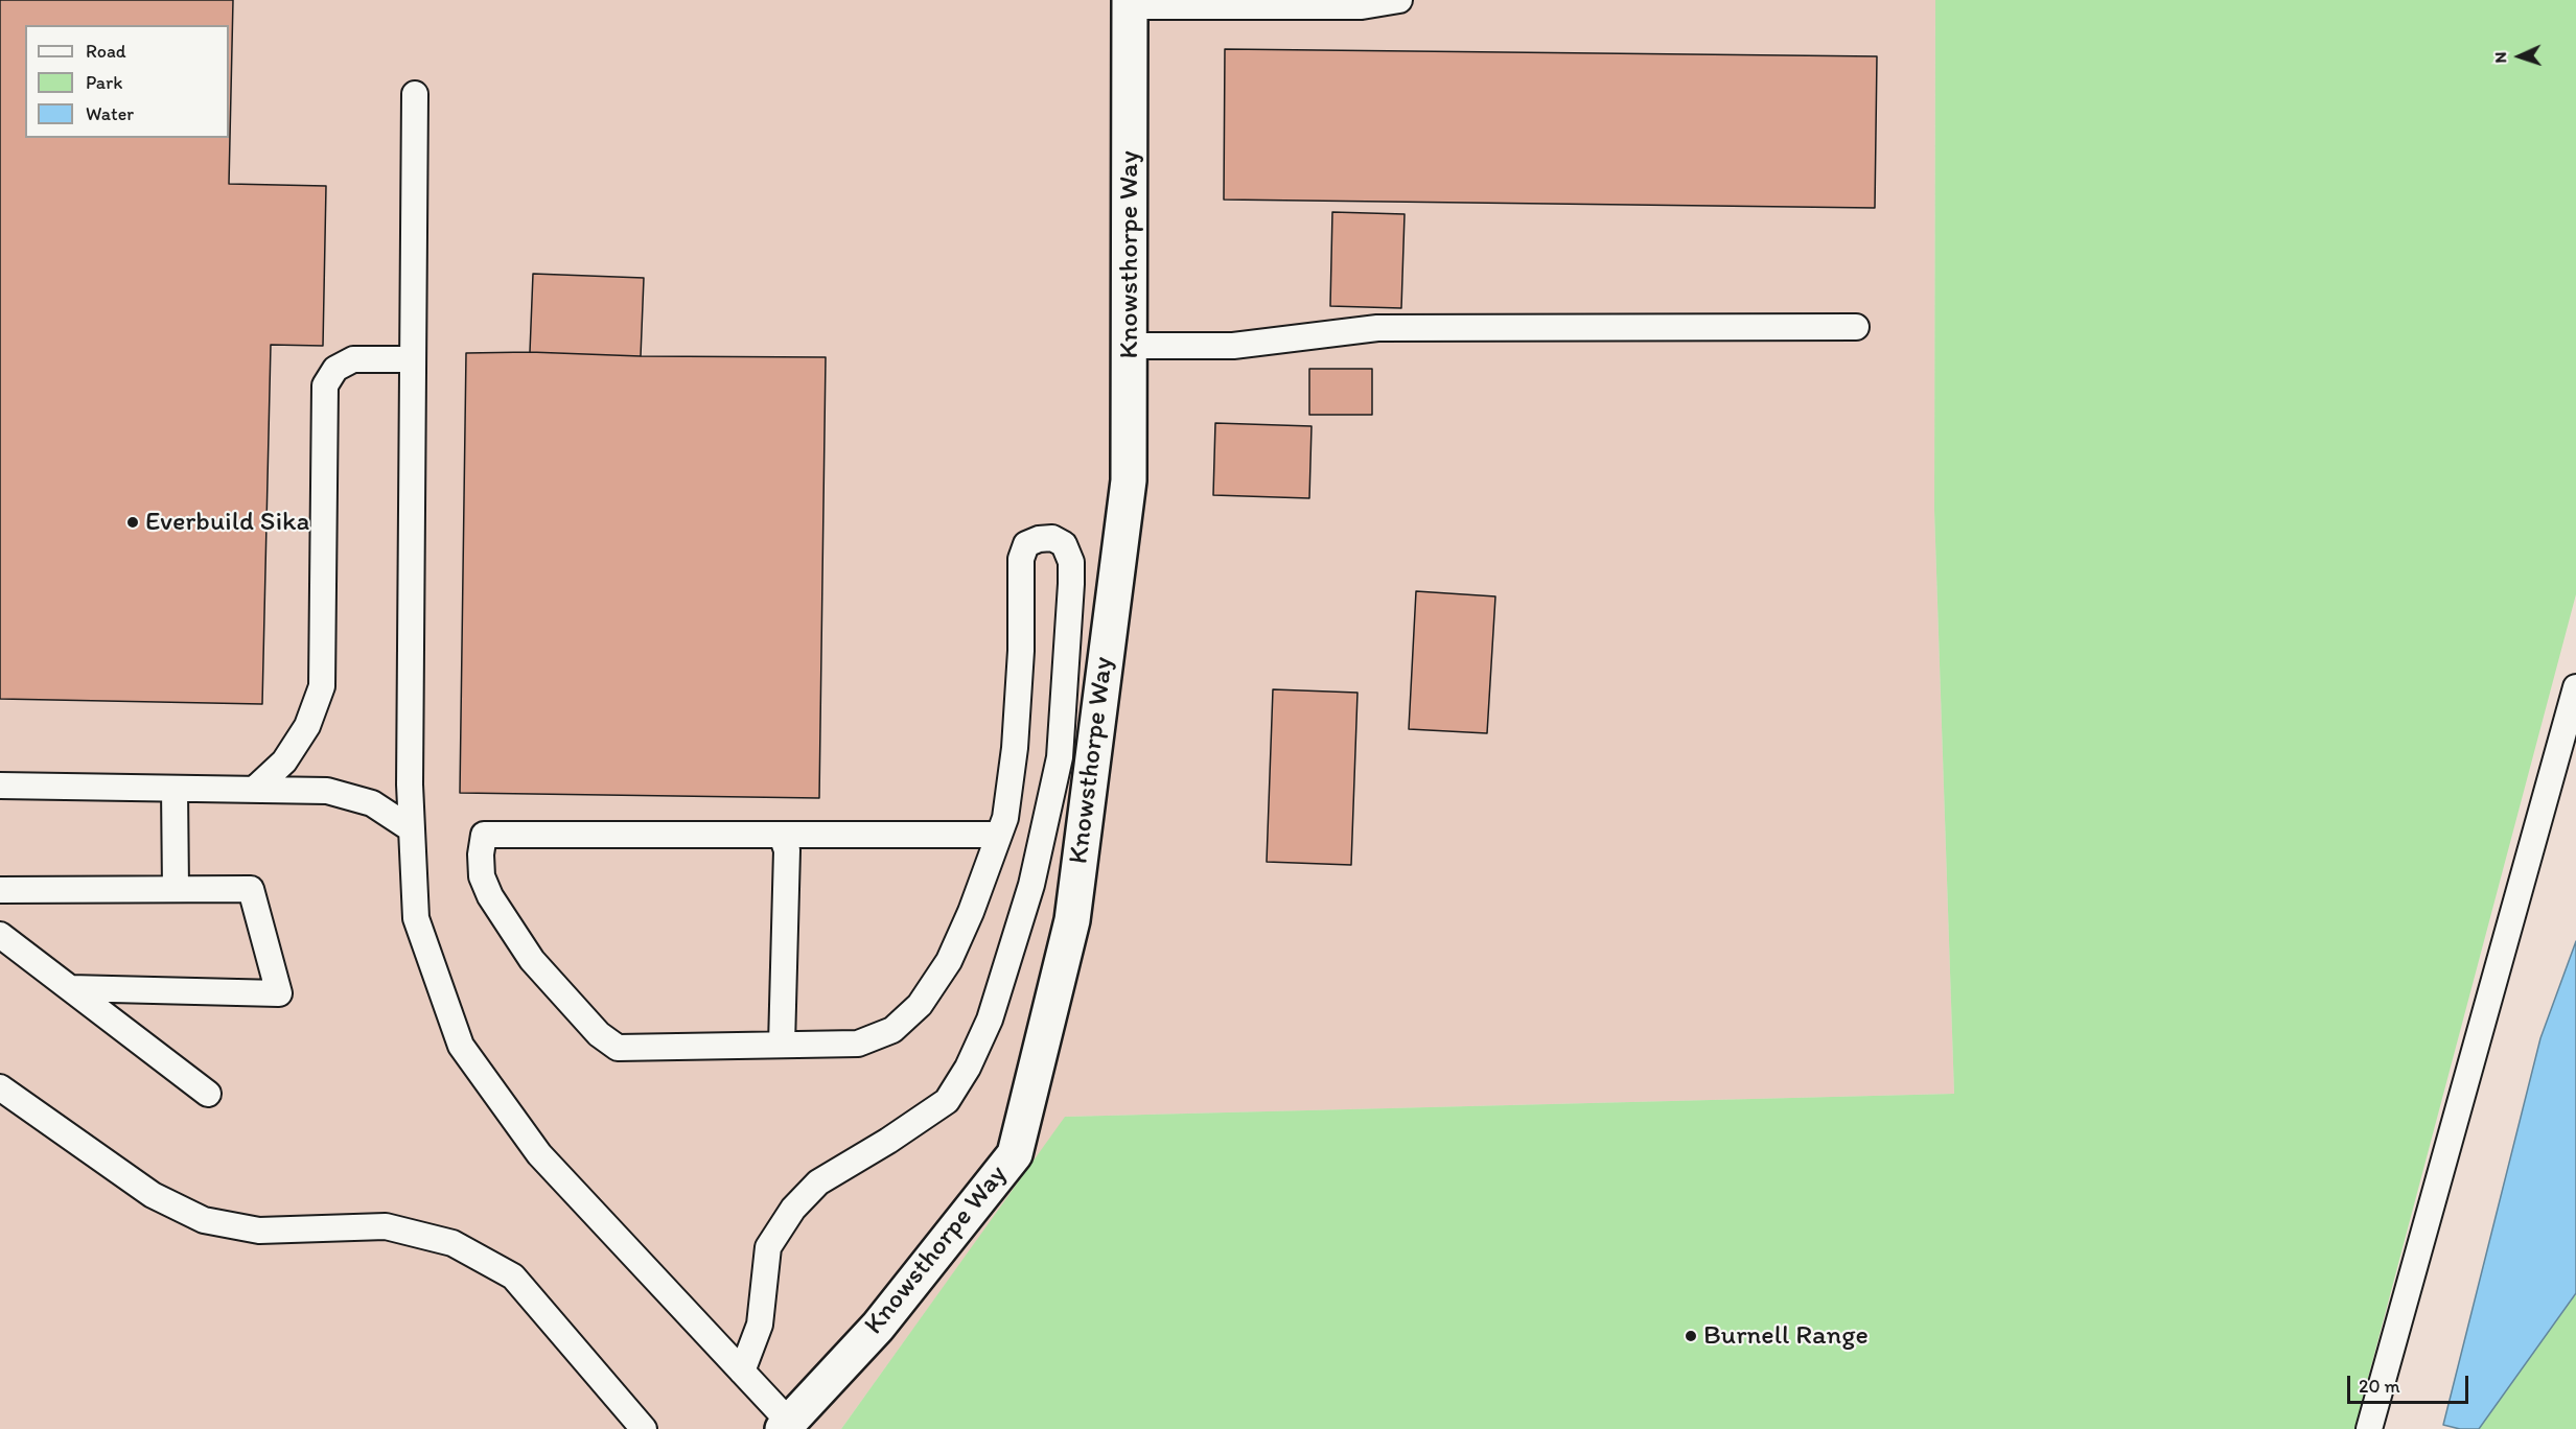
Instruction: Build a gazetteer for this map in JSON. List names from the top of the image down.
{
  "streets": {
    "street": ["Knowsthorpe Way"]
  },
  "places": ["Everbuild Sika", "Burnell Range"],
  "legend": ["Road", "Park", "Water"],
  "scale_bar": "20 m",
  "north": "left"
}
